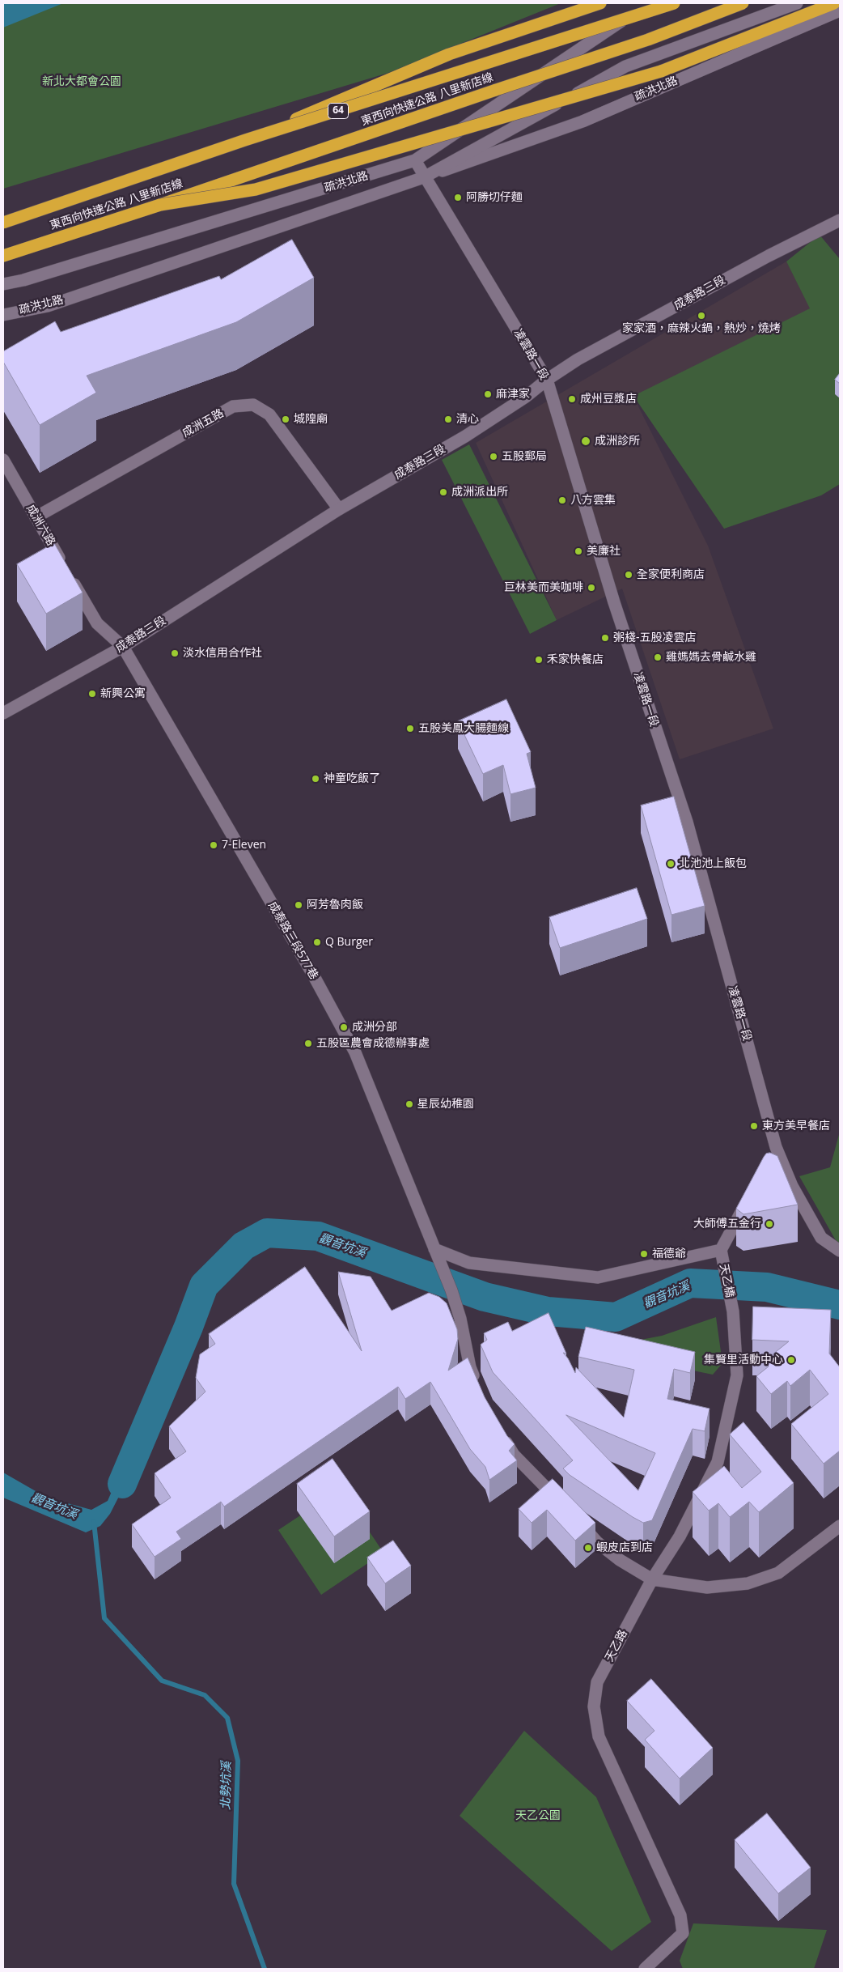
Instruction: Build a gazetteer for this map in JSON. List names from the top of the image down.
{
  "streets": {
    "highway": ["東西向快速公路 八里新店線", "64"],
    "street": [
      "疏洪北路",
      "成泰路三段",
      "凌雲路一段",
      "成洲五路",
      "成洲六路",
      "成泰路三段577巷",
      "天乙橋",
      "天乙路"
    ]
  },
  "crossings": [
    ["疏洪北路", "凌雲路一段"],
    ["成泰路三段", "凌雲路一段"],
    ["成泰路三段", "成洲五路"],
    ["成泰路三段", "成洲六路"],
    ["成泰路三段", "成泰路三段577巷"],
    ["成洲五路", "成洲六路"],
    ["成洲六路", "成泰路三段577巷"],
    ["天乙橋", "天乙路"]
  ],
  "water": ["觀音坑溪", "北勢坑溪"],
  "parks": ["新北大都會公園", "天乙公園"],
  "places": [
    "阿勝切仔麵",
    "家家酒，麻辣火鍋，熱炒，燒烤",
    "麻津家",
    "成州豆漿店",
    "城隍廟",
    "清心",
    "成洲診所",
    "五股郵局",
    "成洲派出所",
    "八方雲集",
    "美廉社",
    "全家便利商店",
    "巨林美而美咖啡",
    "粥棧-五股凌雲店",
    "淡水信用合作社",
    "雞媽媽去骨鹹水雞",
    "禾家快餐店",
    "新興公寓",
    "五股美鳳大腸麵線",
    "神童吃飯了",
    "7-Eleven",
    "北池池上飯包",
    "阿芳魯肉飯",
    "Q Burger",
    "成洲分部",
    "五股區農會成德辦事處",
    "星辰幼稚園",
    "東方美早餐店",
    "大師傅五金行",
    "福德爺",
    "集賢里活動中心",
    "蝦皮店到店"
  ]
}
